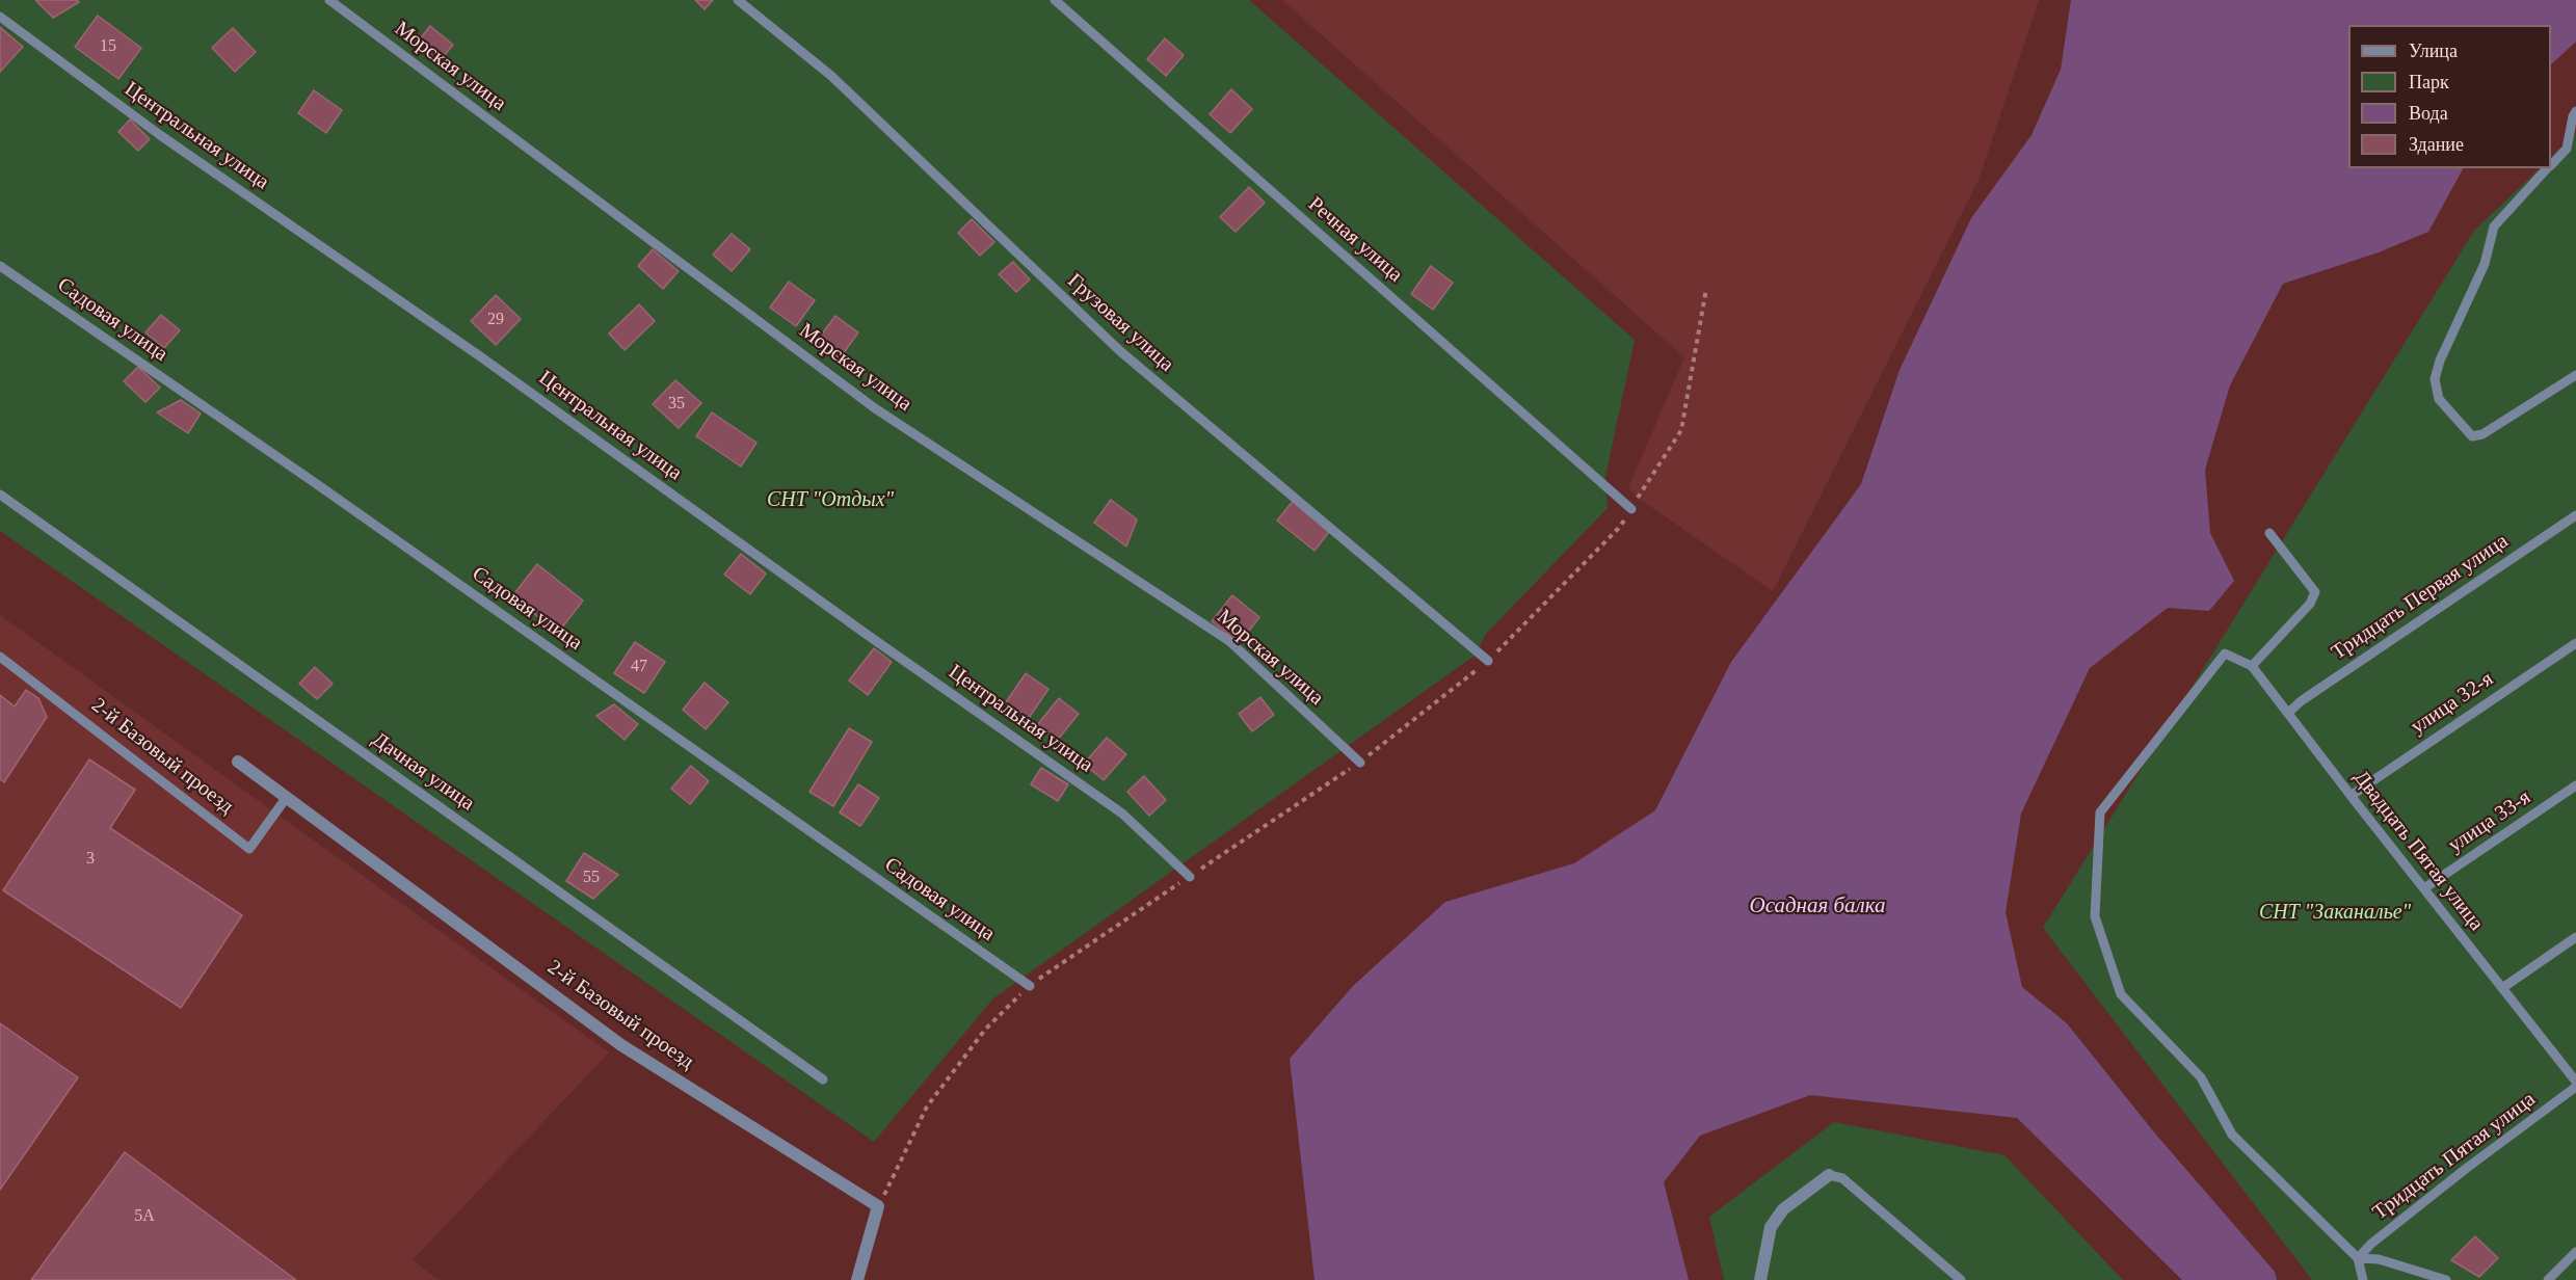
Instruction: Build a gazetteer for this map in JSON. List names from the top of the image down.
{
  "streets": {
    "street": ["2-й Базовый проезд"],
    "lane": [
      "Морская улица",
      "Центральная улица",
      "Речная улица",
      "Садовая улица",
      "Грузовая улица",
      "Тридцать Первая улица",
      "улица 32-я",
      "Дачная улица",
      "улица 33-я",
      "Двадцать Пятая улица",
      "Тридцать Пятая улица"
    ]
  },
  "crossings": [
    ["Тридцать Первая улица", "Двадцать Пятая улица"],
    ["улица 32-я", "Двадцать Пятая улица"],
    ["улица 33-я", "Двадцать Пятая улица"],
    ["Двадцать Пятая улица", "Тридцать Пятая улица"]
  ],
  "water": ["Осадная балка"],
  "parks": ["СНТ \"Отдых\"", "СНТ \"Заканалье\""],
  "house_numbers": [
    "15",
    "29",
    "35",
    "47",
    "3",
    "55",
    "5А"
  ],
  "legend": [
    "Улица",
    "Парк",
    "Вода",
    "Здание"
  ]
}
